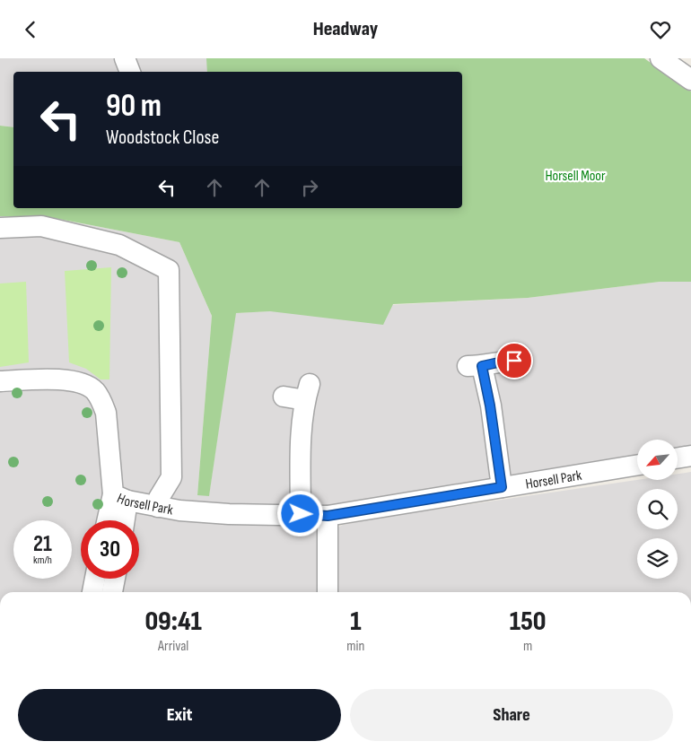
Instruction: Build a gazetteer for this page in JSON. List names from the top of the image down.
{
  "streets": {
    "street": ["Horsell Park"]
  },
  "parks": ["Horsell Moor"],
  "north": "bottom left",
  "page": {
    "header": "Headway",
    "turn": ["90 m", "Woodstock Close"],
    "speed": "21 km/h",
    "limit": "30",
    "eta": [
      "09:41",
      "Arrival",
      "1",
      "min",
      "150",
      "m"
    ],
    "buttons": ["Exit", "Share"]
  }
}
